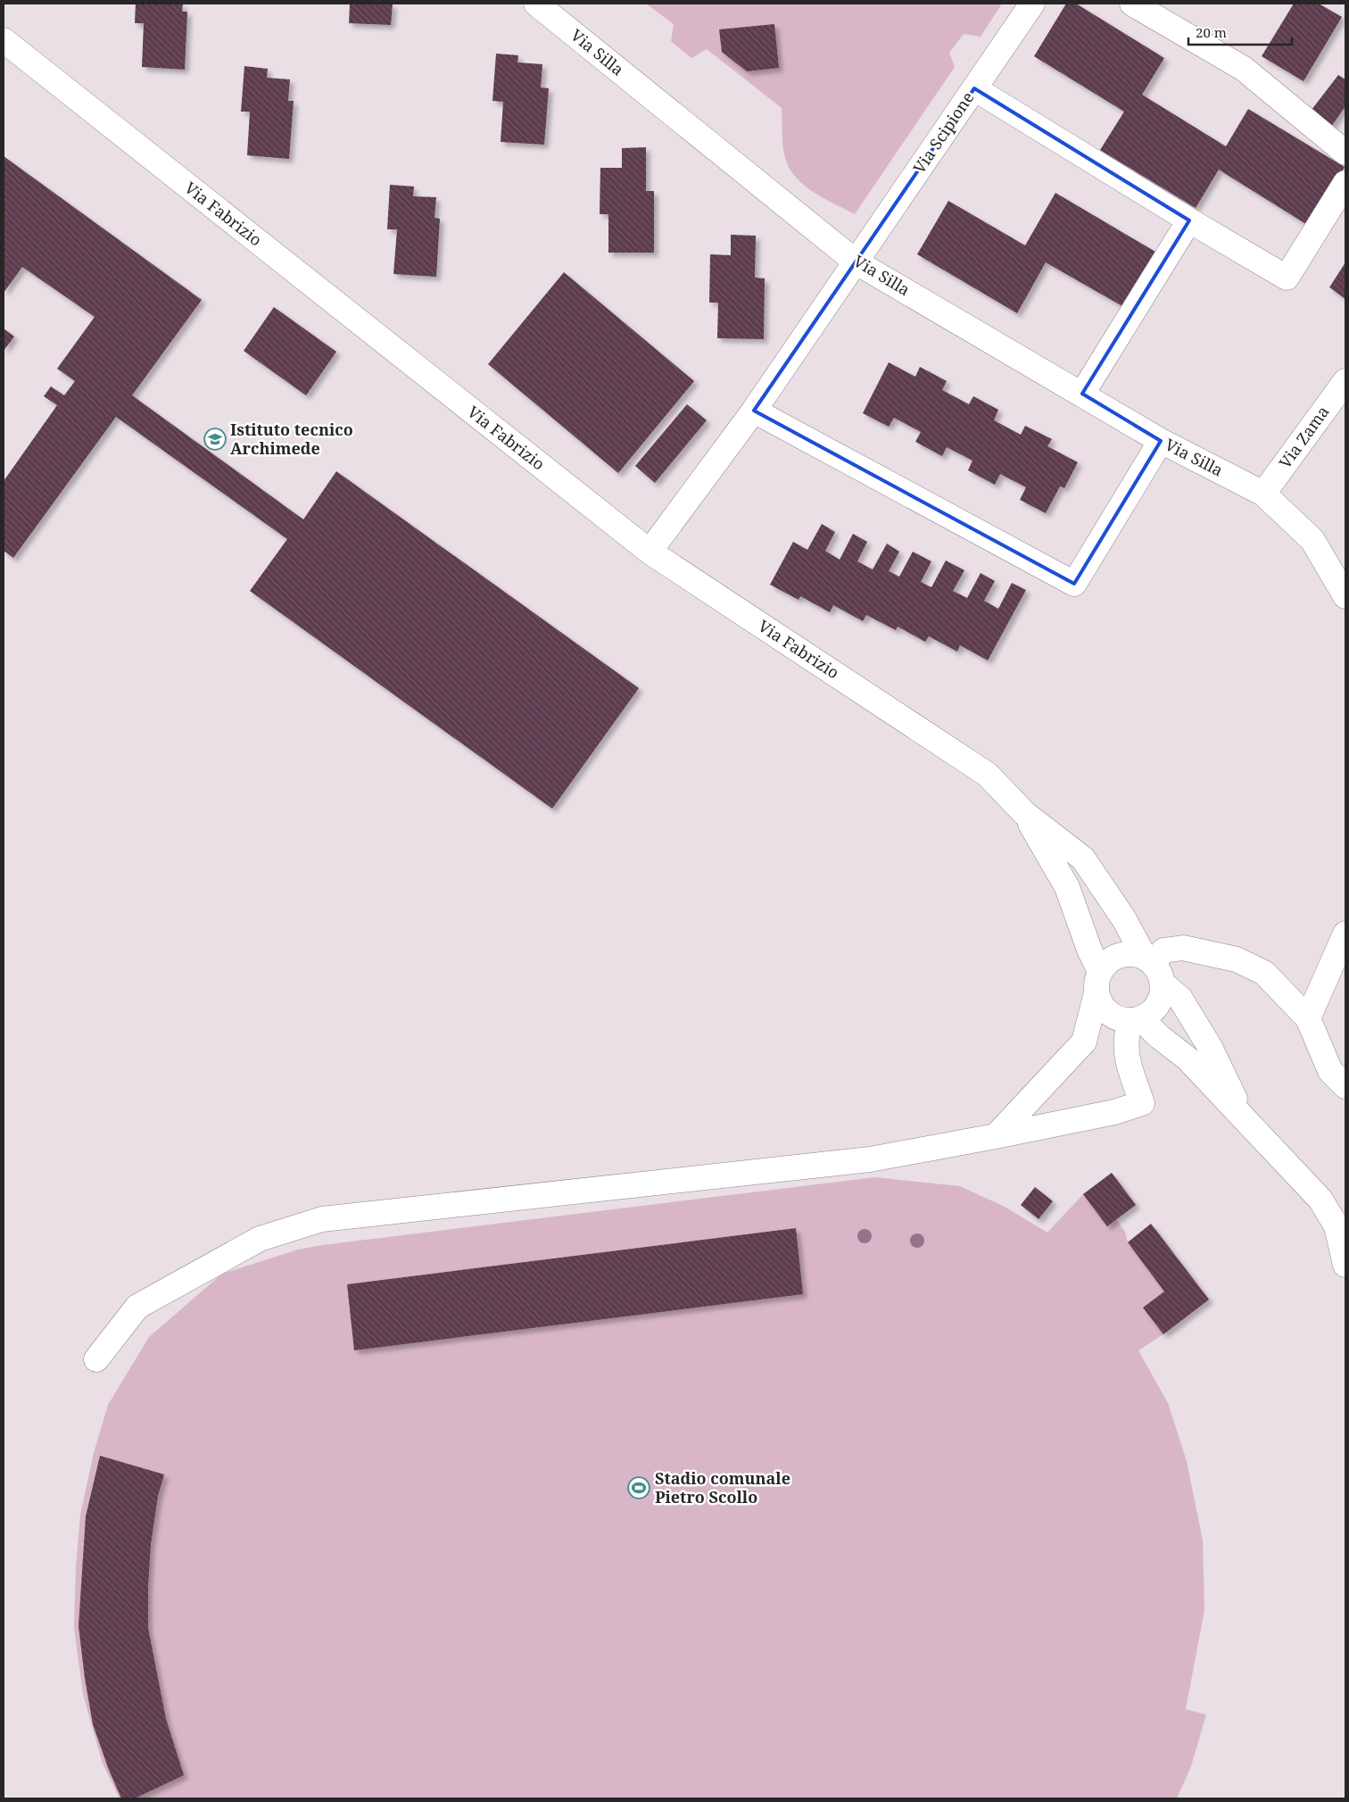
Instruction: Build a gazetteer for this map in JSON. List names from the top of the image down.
{
  "streets": {
    "street": [
      "Via Silla",
      "Via Scipione",
      "Via Fabrizio",
      "Via Zama"
    ]
  },
  "crossings": [
    ["Via Silla", "Via Scipione"],
    ["Via Silla", "Via Zama"],
    ["Via Scipione", "Via Fabrizio"]
  ],
  "places": {
    "school or university": ["Istituto tecnico Archimede"],
    "sports": ["Stadio comunale Pietro Scollo"]
  },
  "scale_bar": "20 m"
}
